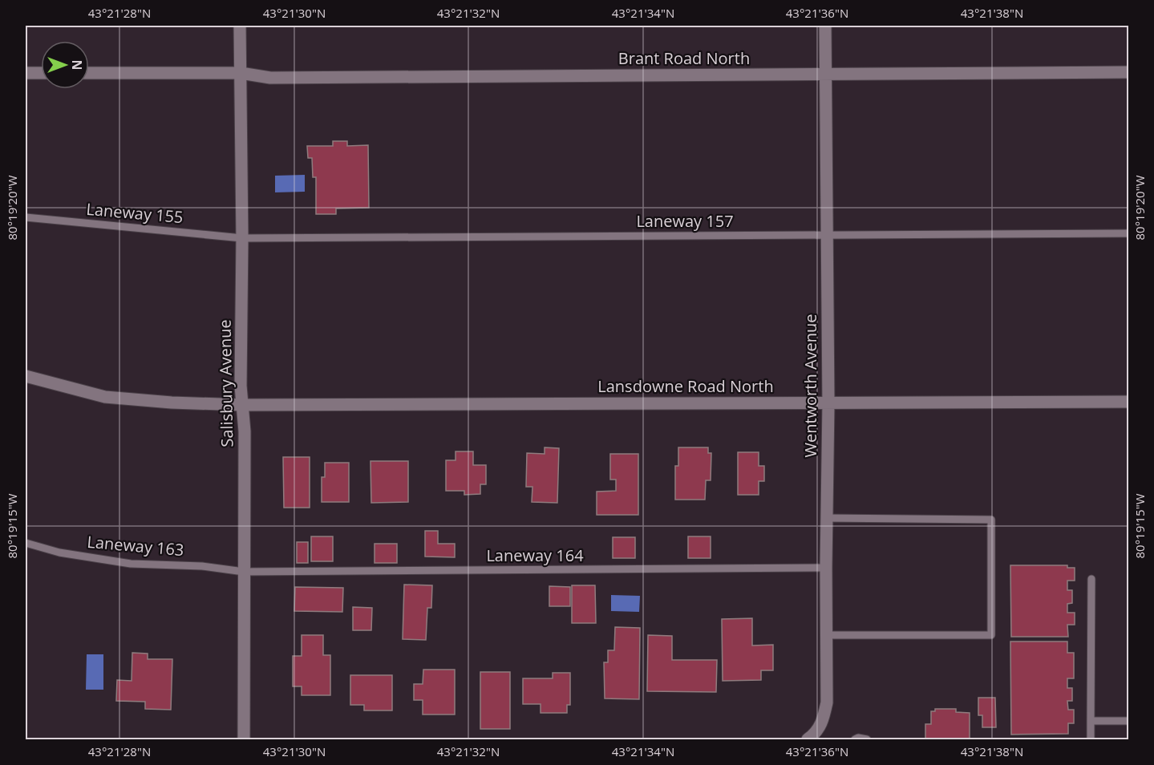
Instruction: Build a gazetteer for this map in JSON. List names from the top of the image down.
{
  "streets": {
    "street": [
      "Brant Road North",
      "Salisbury Avenue",
      "Wentworth Avenue",
      "Lansdowne Road North"
    ],
    "lane": [
      "Laneway 155",
      "Laneway 157",
      "Laneway 163",
      "Laneway 164"
    ]
  },
  "crossings": [
    ["Brant Road North", "Salisbury Avenue"],
    ["Brant Road North", "Wentworth Avenue"],
    ["Laneway 155", "Laneway 157"],
    ["Laneway 155", "Salisbury Avenue"],
    ["Laneway 157", "Salisbury Avenue"],
    ["Laneway 157", "Wentworth Avenue"],
    ["Salisbury Avenue", "Lansdowne Road North"],
    ["Salisbury Avenue", "Laneway 163"],
    ["Salisbury Avenue", "Laneway 164"],
    ["Wentworth Avenue", "Lansdowne Road North"],
    ["Wentworth Avenue", "Laneway 164"],
    ["Laneway 163", "Laneway 164"]
  ],
  "north": "right",
  "coordinates": [
    "43°21'28\"N",
    "43°21'30\"N",
    "43°21'32\"N",
    "43°21'34\"N",
    "43°21'36\"N",
    "43°21'38\"N",
    "80°19'20\"W",
    "80°19'15\"W"
  ]
}
